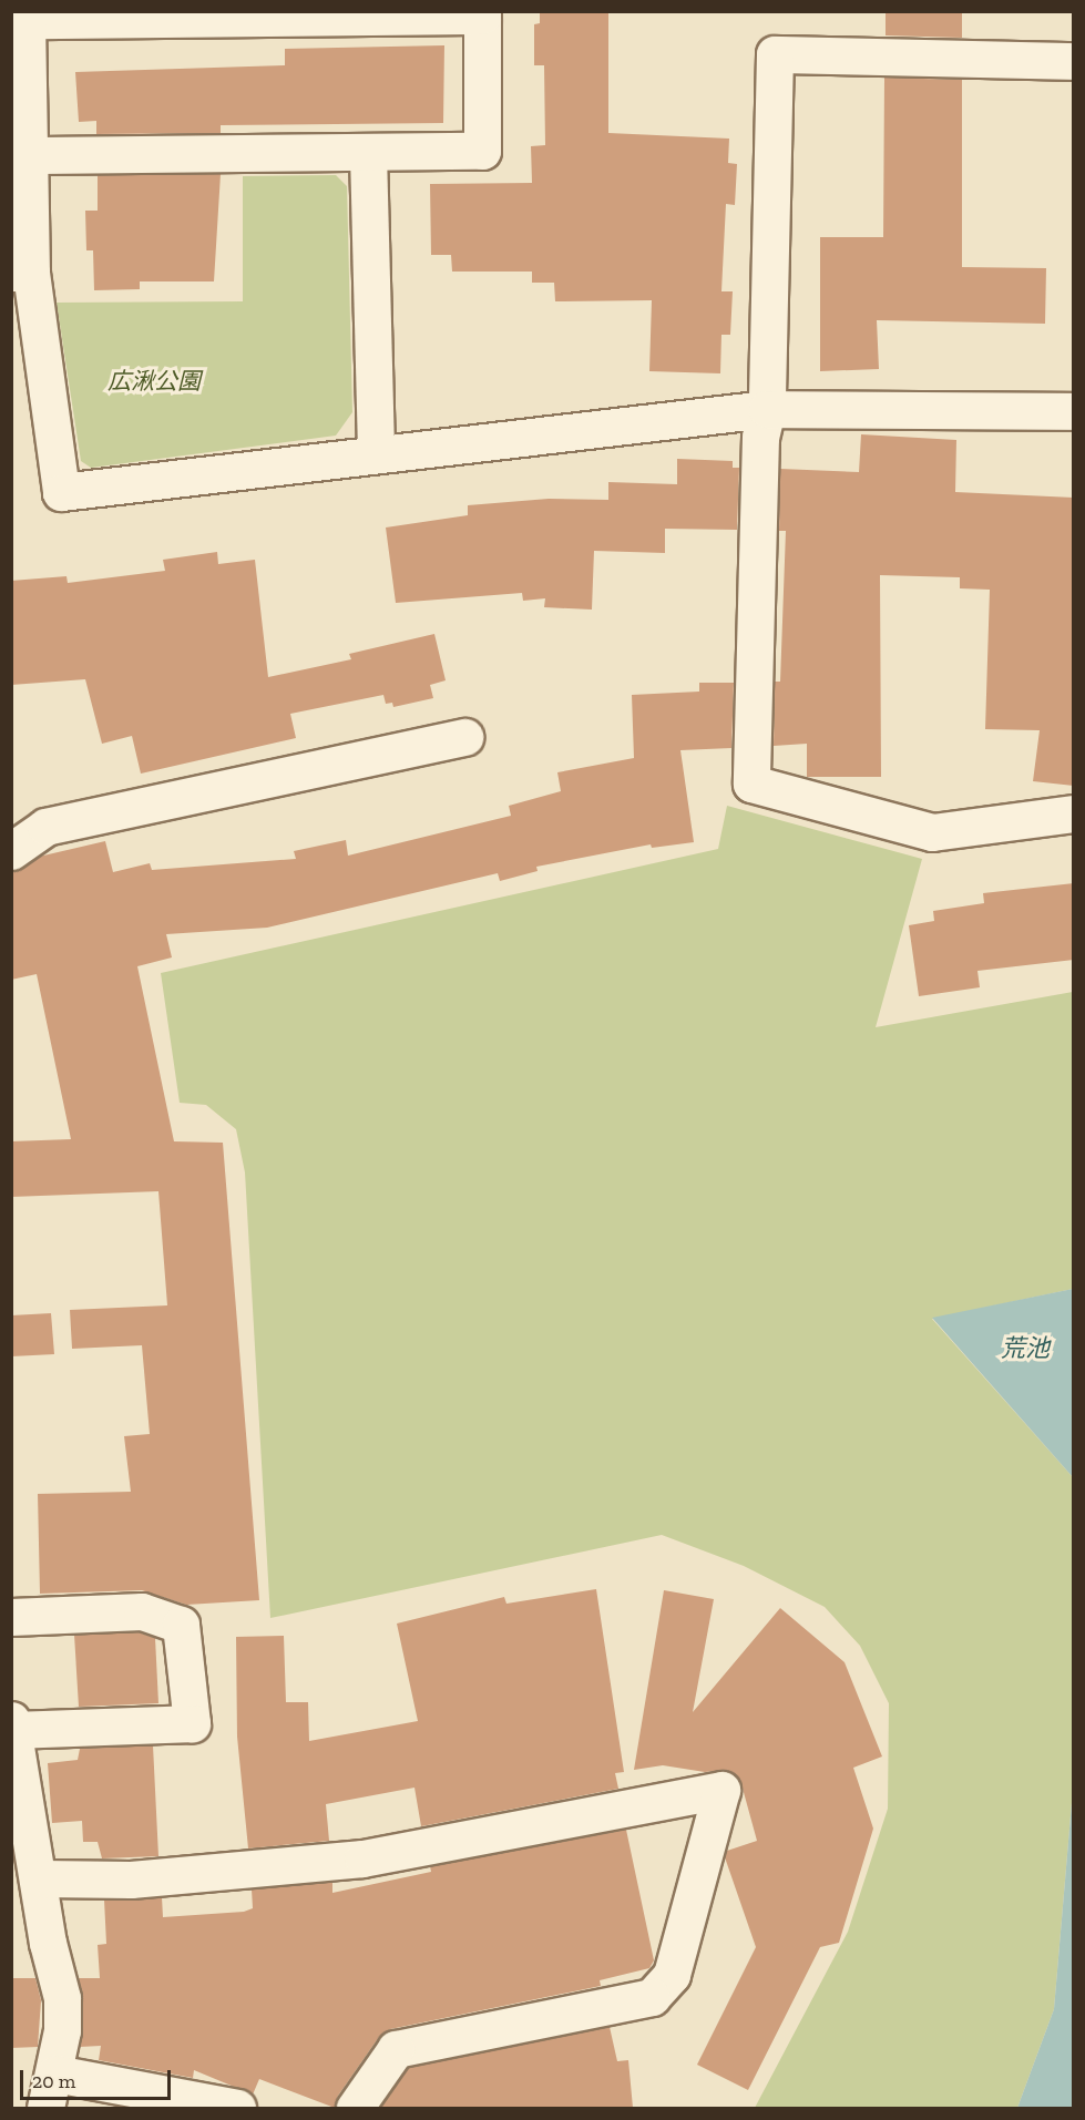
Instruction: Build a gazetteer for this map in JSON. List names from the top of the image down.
{
  "water": ["荒池"],
  "parks": ["広湫公園"],
  "scale_bar": "20 m"
}
